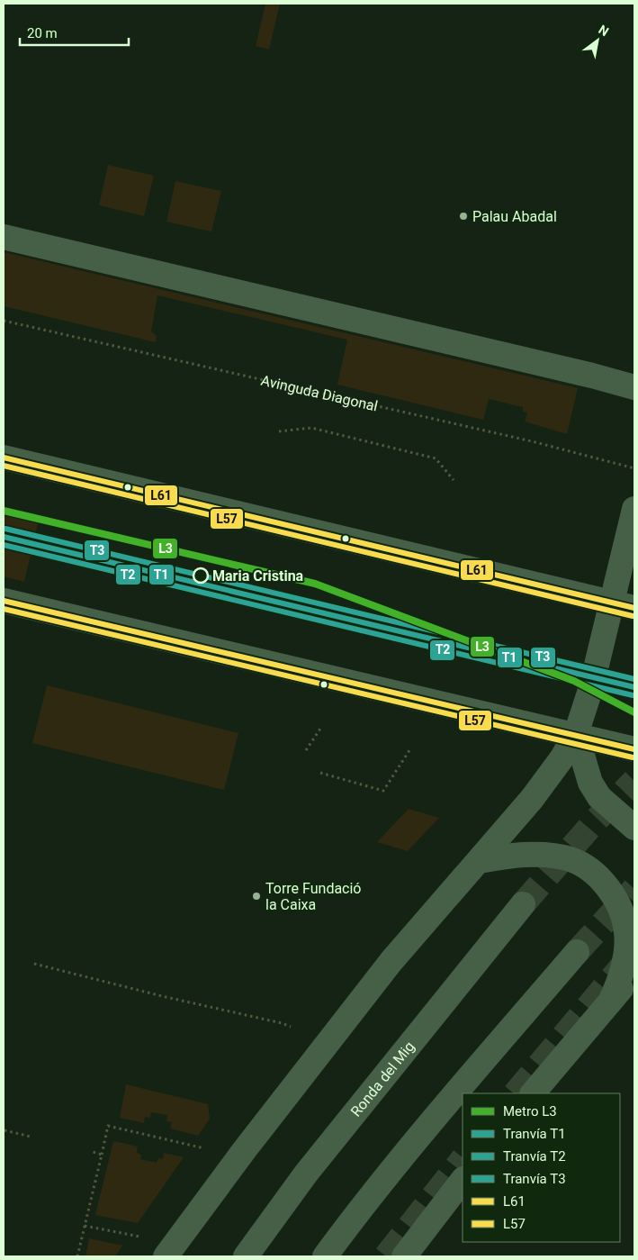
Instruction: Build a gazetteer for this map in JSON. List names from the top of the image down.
{
  "streets": {
    "main road": ["Ronda del Mig"],
    "path": ["Avinguda Diagonal"]
  },
  "places": ["Palau Abadal", "Maria Cristina", "Torre Fundació la Caixa"],
  "lines": [
    "transit line L61",
    "transit line L57",
    "metro line L3",
    "tram line T3",
    "tram line T1",
    "tram line T2"
  ],
  "legend": [
    "Metro L3",
    "Tranvía T1",
    "Tranvía T2",
    "Tranvía T3",
    "L61",
    "L57"
  ],
  "scale_bar": "20 m",
  "north": "top right"
}
